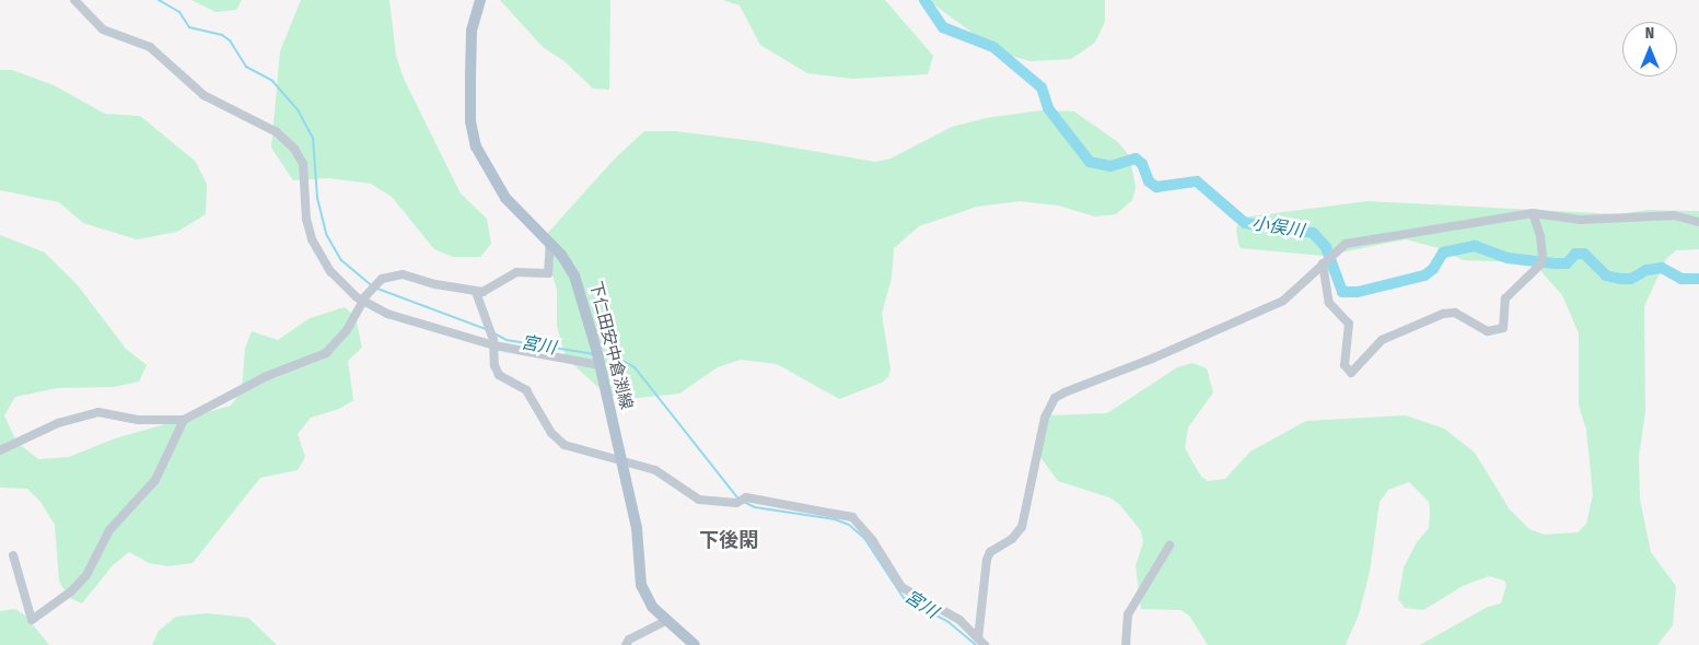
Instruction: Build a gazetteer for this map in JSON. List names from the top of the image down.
{
  "streets": {
    "main road": ["下仁田安中倉渕線"]
  },
  "districts": ["下後閑"],
  "water": ["小俣川", "宮川"],
  "north": "top"
}
